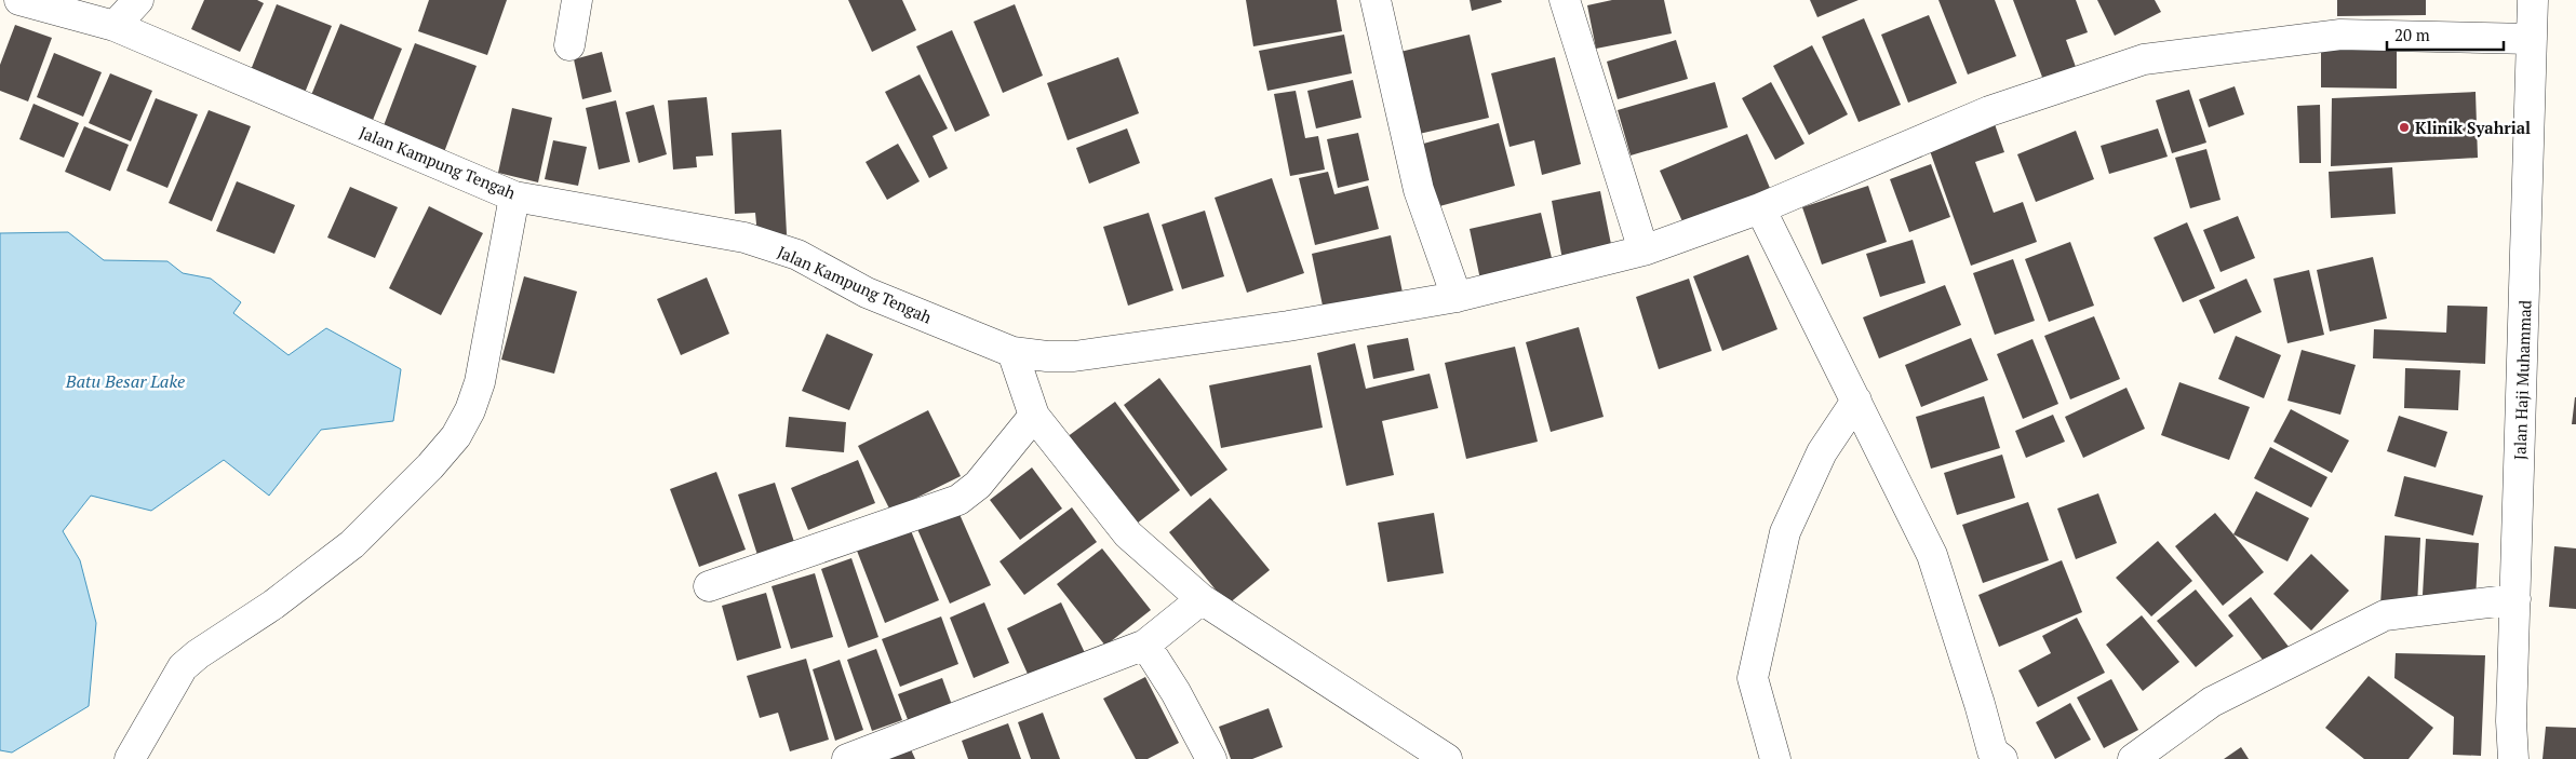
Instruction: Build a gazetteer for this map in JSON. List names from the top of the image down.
{
  "streets": {
    "street": ["Jalan Kampung Tengah", "Jalan Haji Muhammad"]
  },
  "crossings": [
    ["Jalan Kampung Tengah", "Jalan Haji Muhammad"]
  ],
  "water": ["Batu Besar Lake"],
  "places": ["Klinik Syahrial"],
  "scale_bar": "20 m"
}
